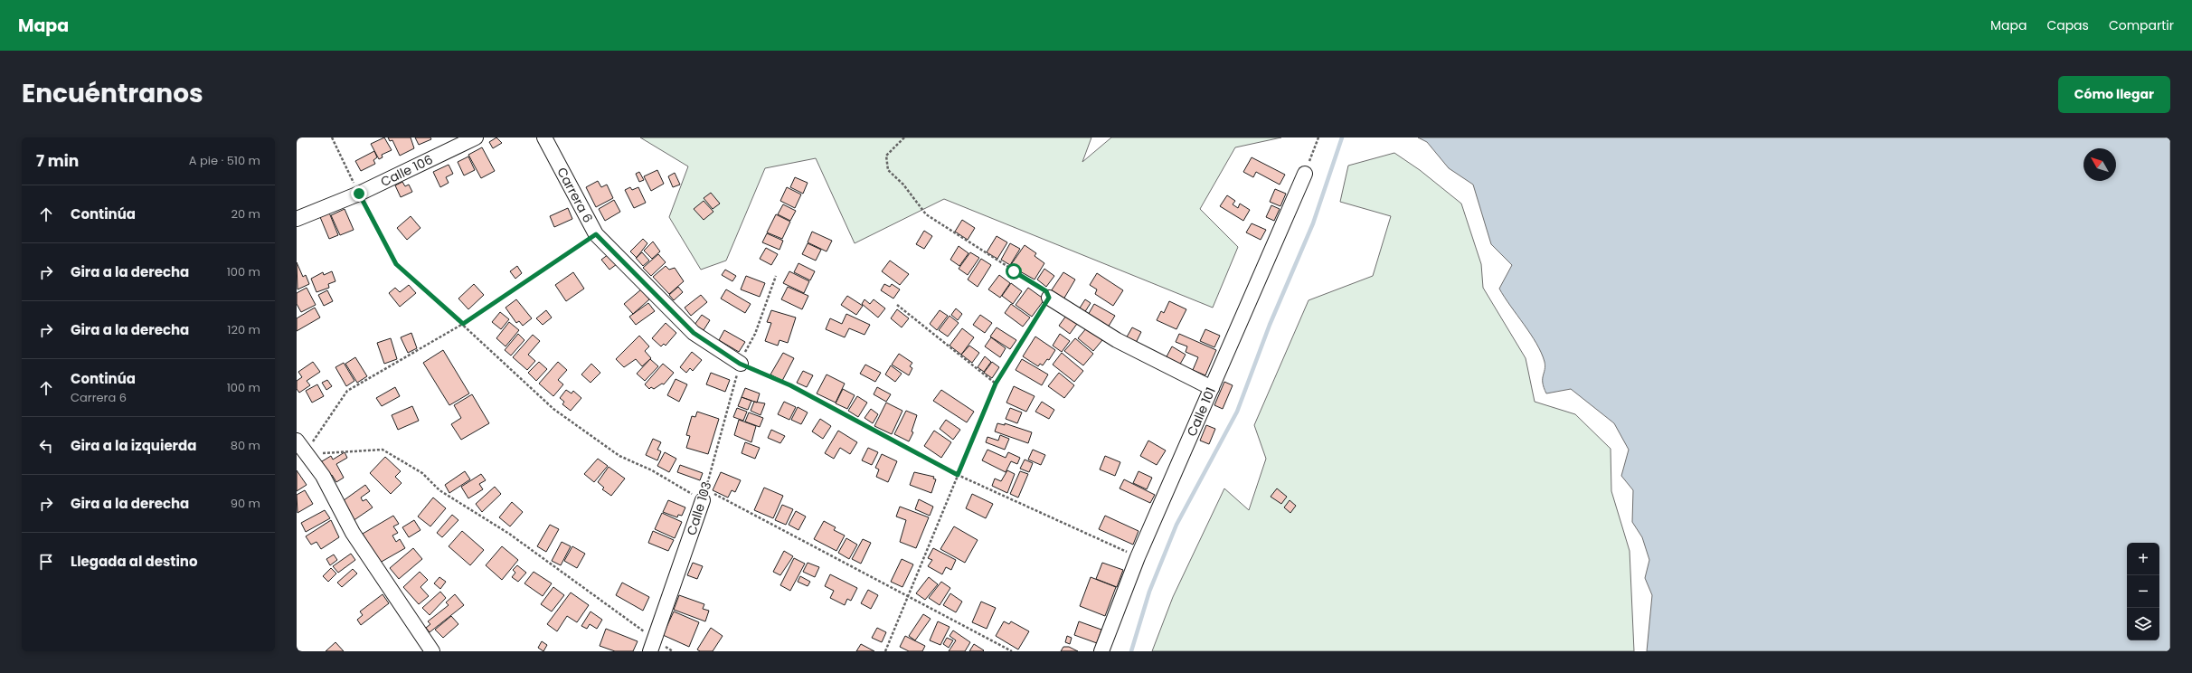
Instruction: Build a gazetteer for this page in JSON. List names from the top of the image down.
{
  "streets": {
    "street": [
      "Calle 106",
      "Carrera 6",
      "Calle 101",
      "Calle 103"
    ]
  },
  "crossings": [
    ["Carrera 6", "Calle 103"]
  ],
  "north": "top left",
  "page": {
    "header": "Mapa",
    "nav": ["Mapa", "Capas", "Compartir"],
    "title": "Encuéntranos",
    "buttons": "Cómo llegar",
    "heading": ["7 min", "A pie · 510 m"],
    "list": [
      ["Continúa", "20 m"],
      ["Gira a la derecha", "100 m"],
      ["Gira a la derecha", "120 m"],
      ["Continúa", "Carrera 6", "100 m"],
      ["Gira a la izquierda", "80 m"],
      ["Gira a la derecha", "90 m"],
      "Llegada al destino"
    ],
    "map_buttons": ["+", "−"]
  }
}
